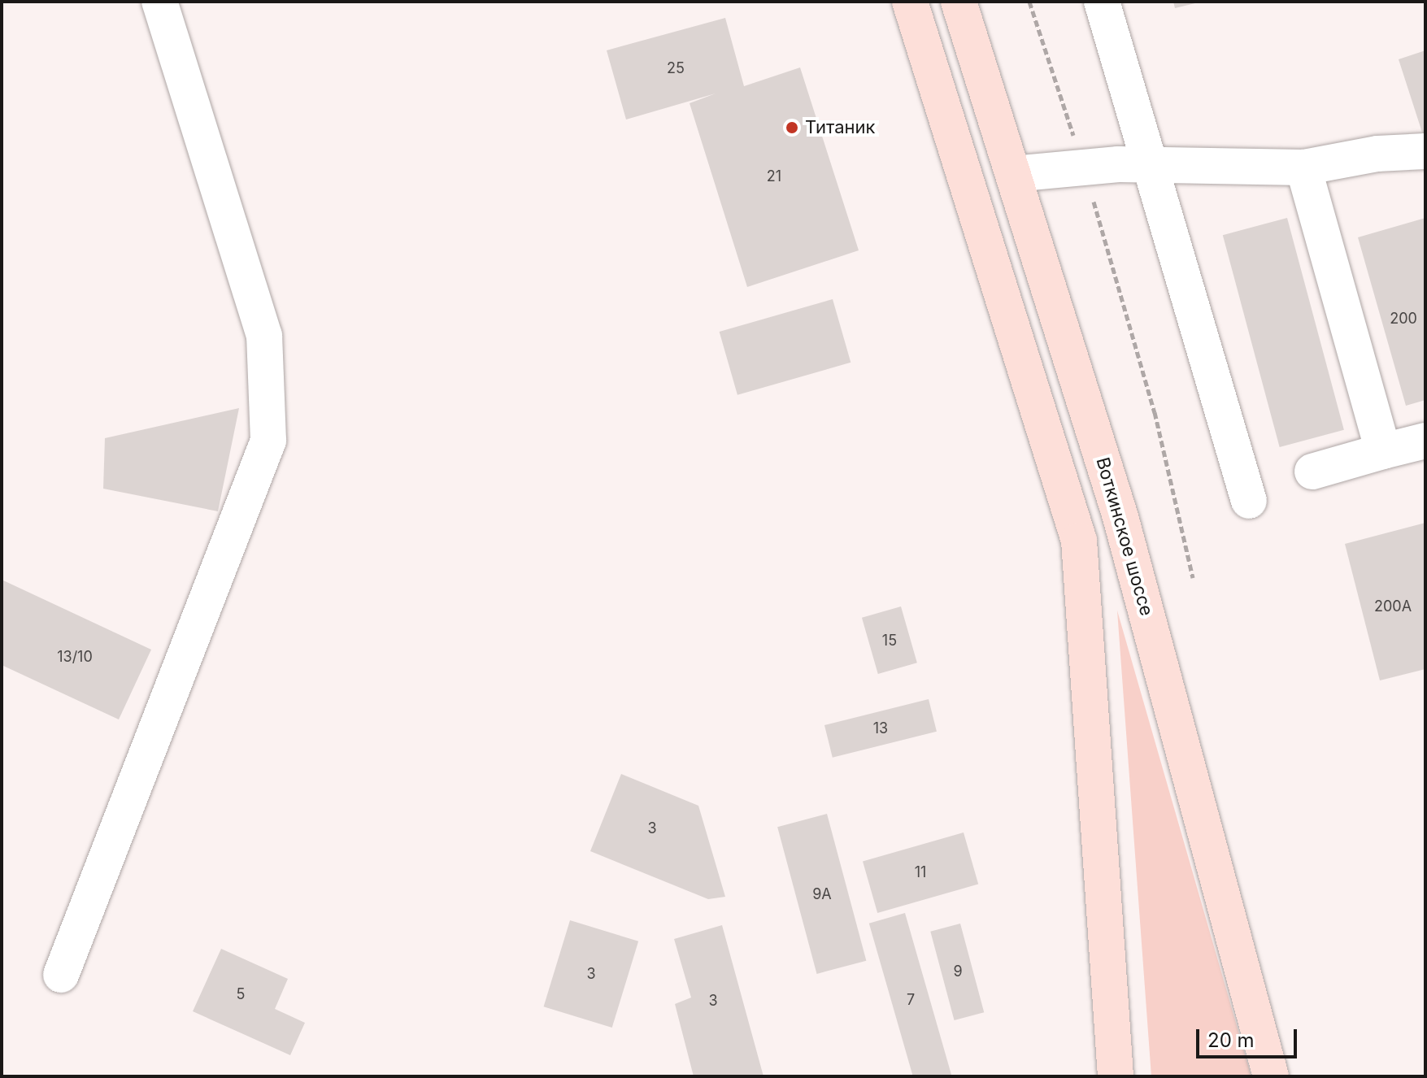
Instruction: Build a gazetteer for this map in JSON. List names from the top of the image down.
{
  "streets": {
    "main road": ["Воткинское шоссе"]
  },
  "places": ["Титаник"],
  "house_numbers": [
    "25",
    "21",
    "200",
    "200А",
    "15",
    "13/10",
    "13",
    "3",
    "11",
    "9А",
    "9",
    "3",
    "5",
    "7",
    "3"
  ],
  "scale_bar": "20 m"
}
